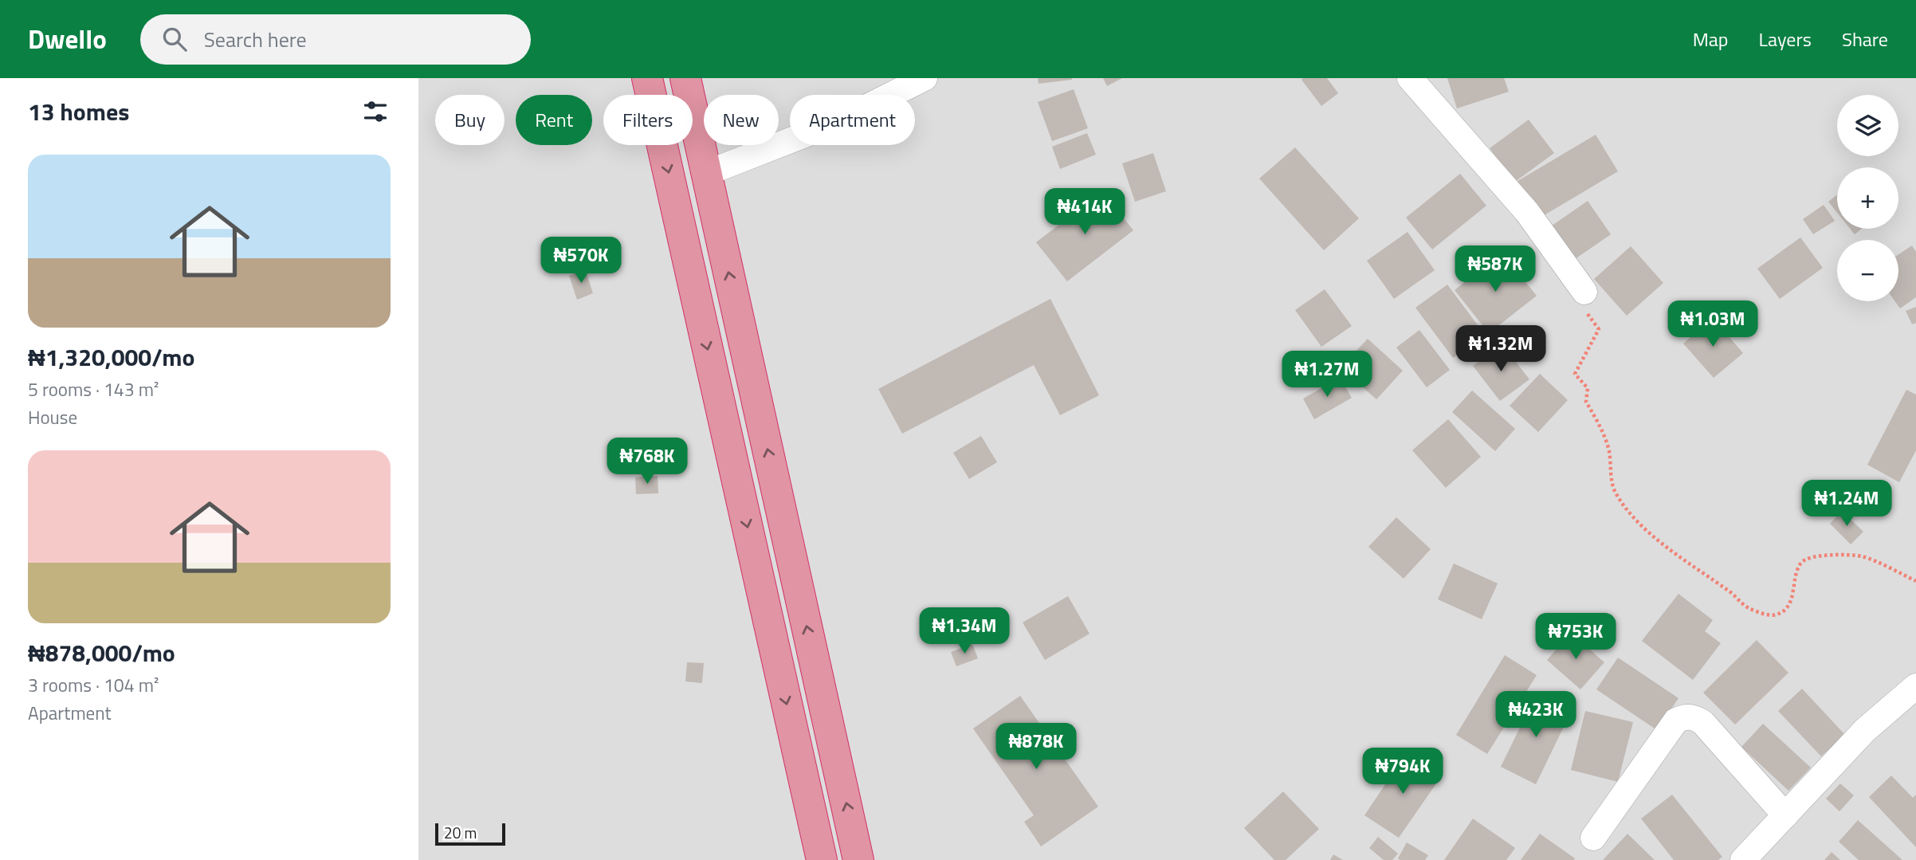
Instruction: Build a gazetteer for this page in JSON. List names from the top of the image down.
{
  "scale_bar": "20 m",
  "page": {
    "header": "Dwello",
    "search": "Search here",
    "nav": ["Map", "Layers", "Share"],
    "heading": "13 homes",
    "map_buttons": ["+", "−"],
    "chip": [
      "Buy",
      "Rent",
      "Filters",
      "New",
      "Apartment"
    ],
    "list": [
      {
        "name": "₦1,320,000/mo",
        "note": "5 rooms · 143 m² · House"
      },
      {
        "name": "₦878,000/mo",
        "note": "3 rooms · 104 m² · Apartment"
      }
    ],
    "price": [
      "₦414K",
      "₦570K",
      "₦587K",
      "₦1.03M",
      "₦1.32M",
      "₦1.27M",
      "₦768K",
      "₦1.24M",
      "₦1.34M",
      "₦753K",
      "₦423K",
      "₦878K",
      "₦794K"
    ],
    "scale": "20 m"
  }
}
